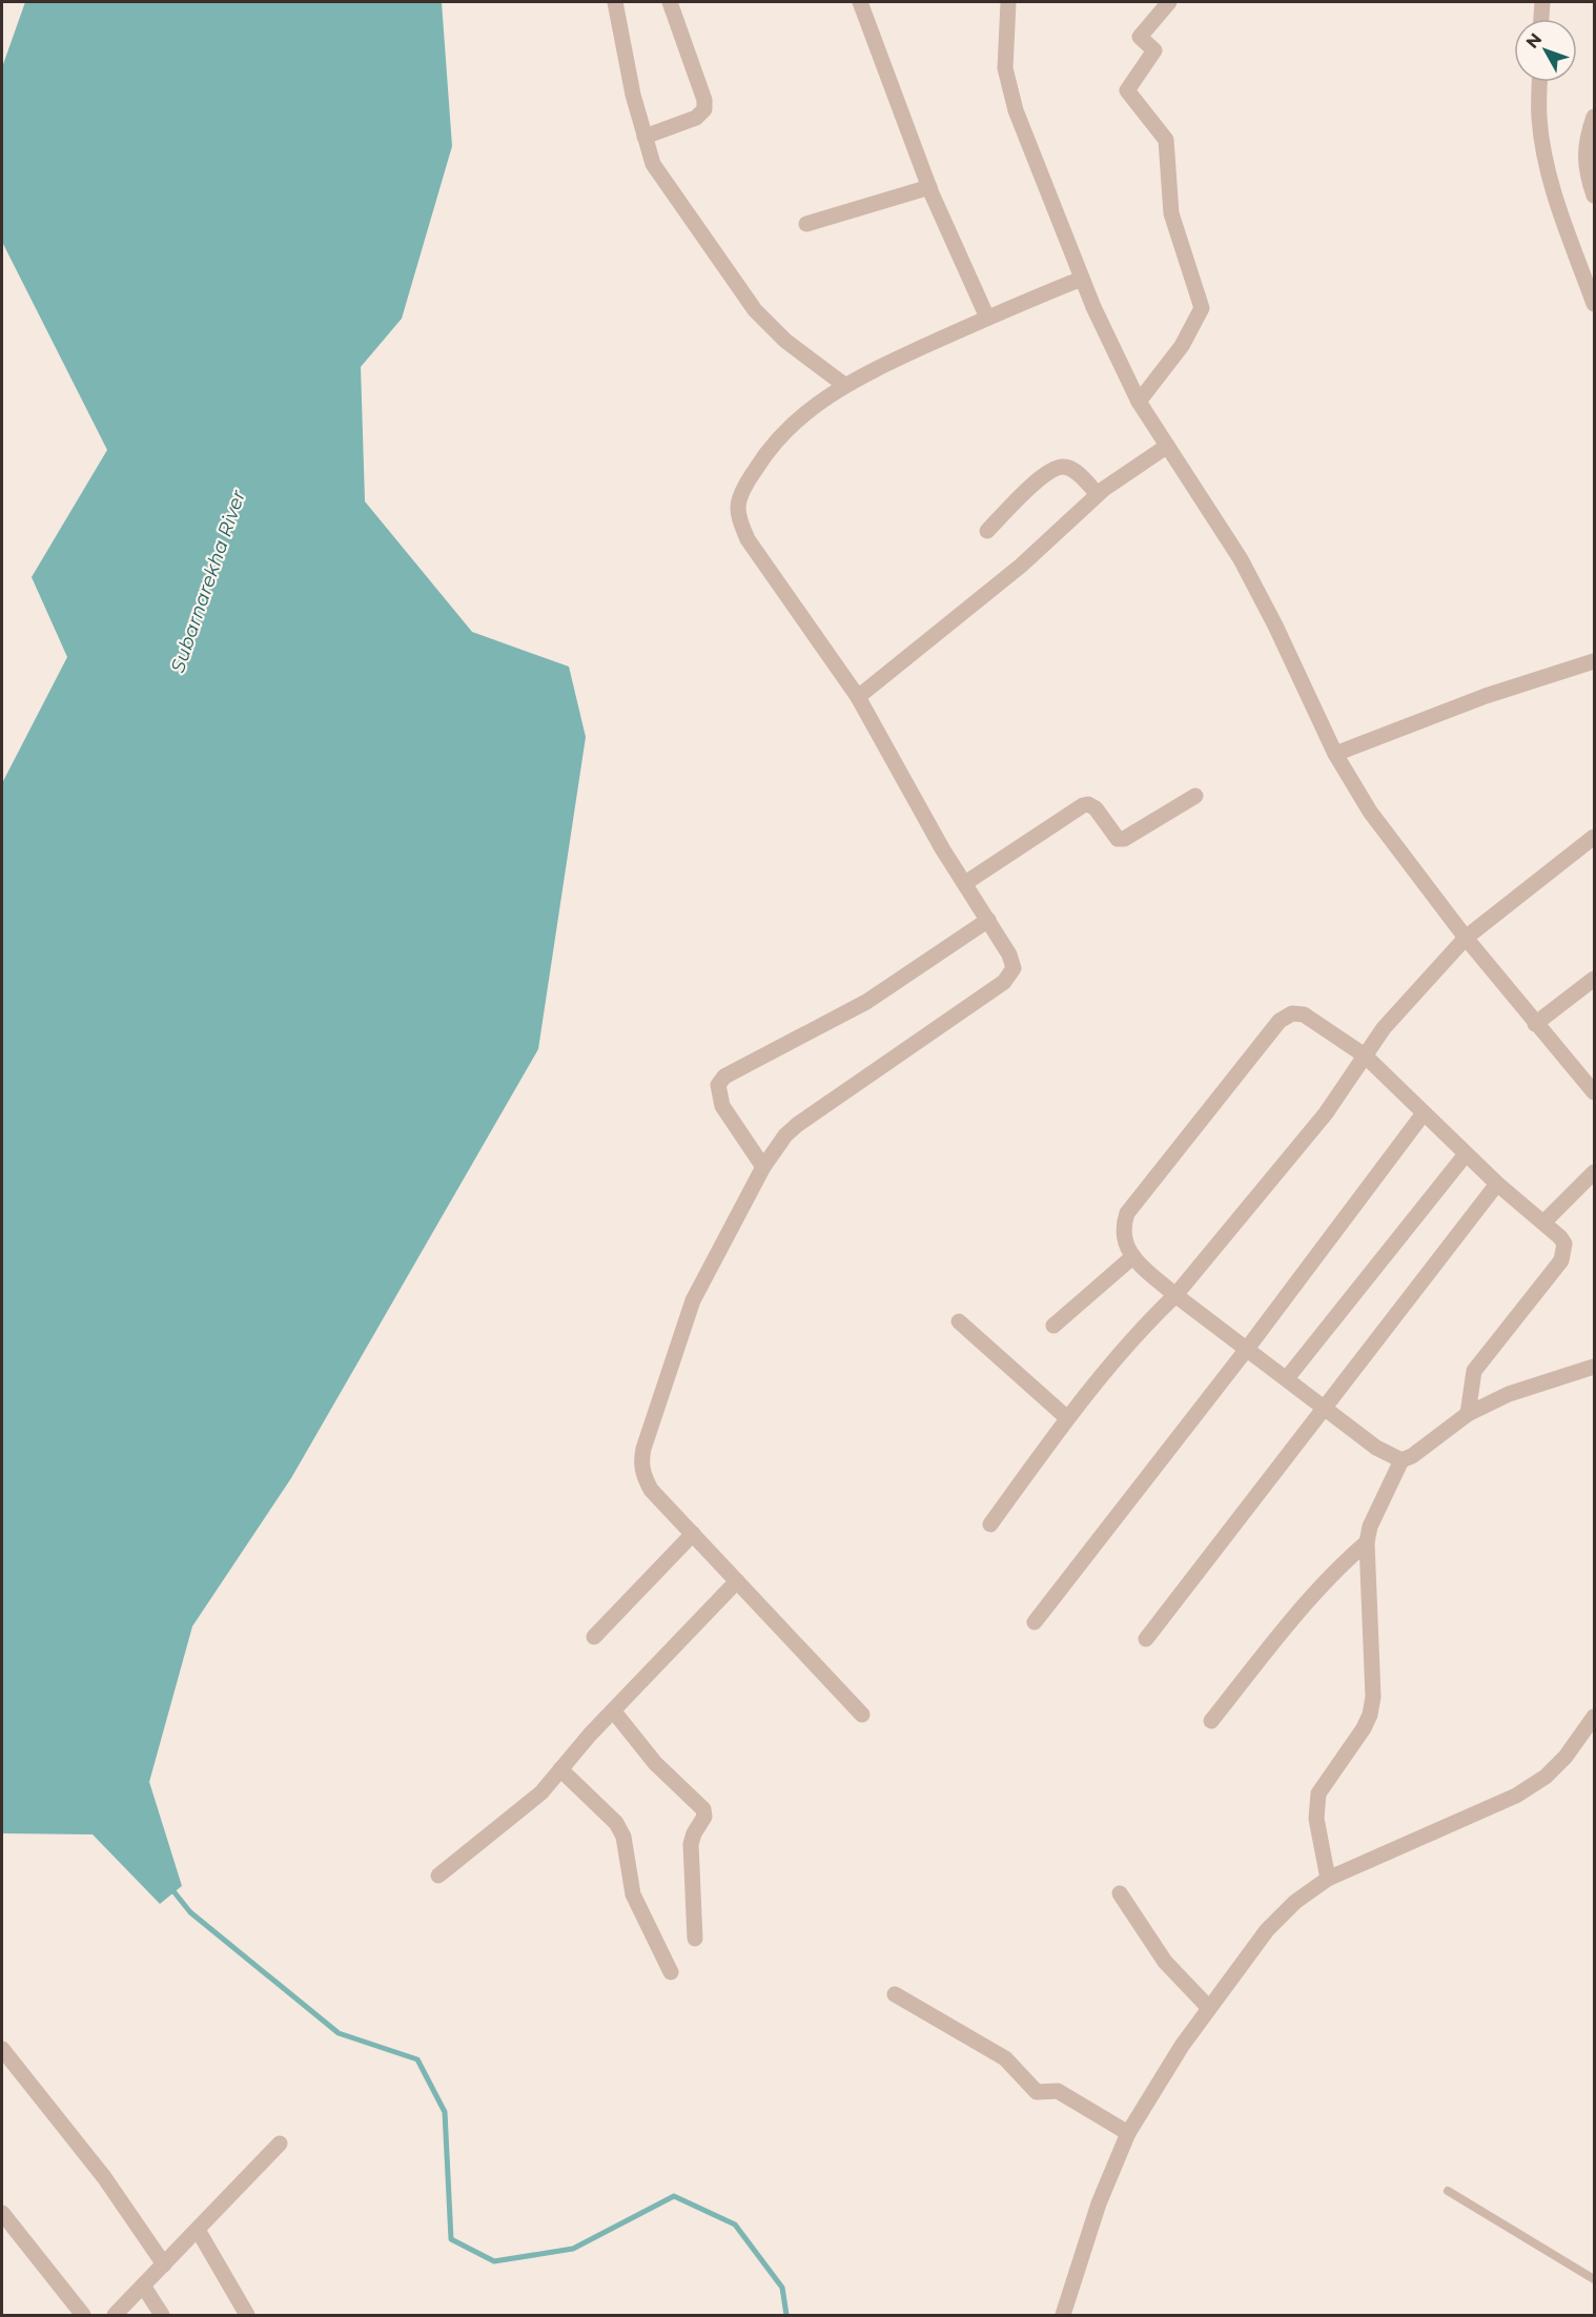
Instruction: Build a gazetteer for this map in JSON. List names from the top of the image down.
{
  "water": ["Subarnarekha River"],
  "north": "top left"
}
